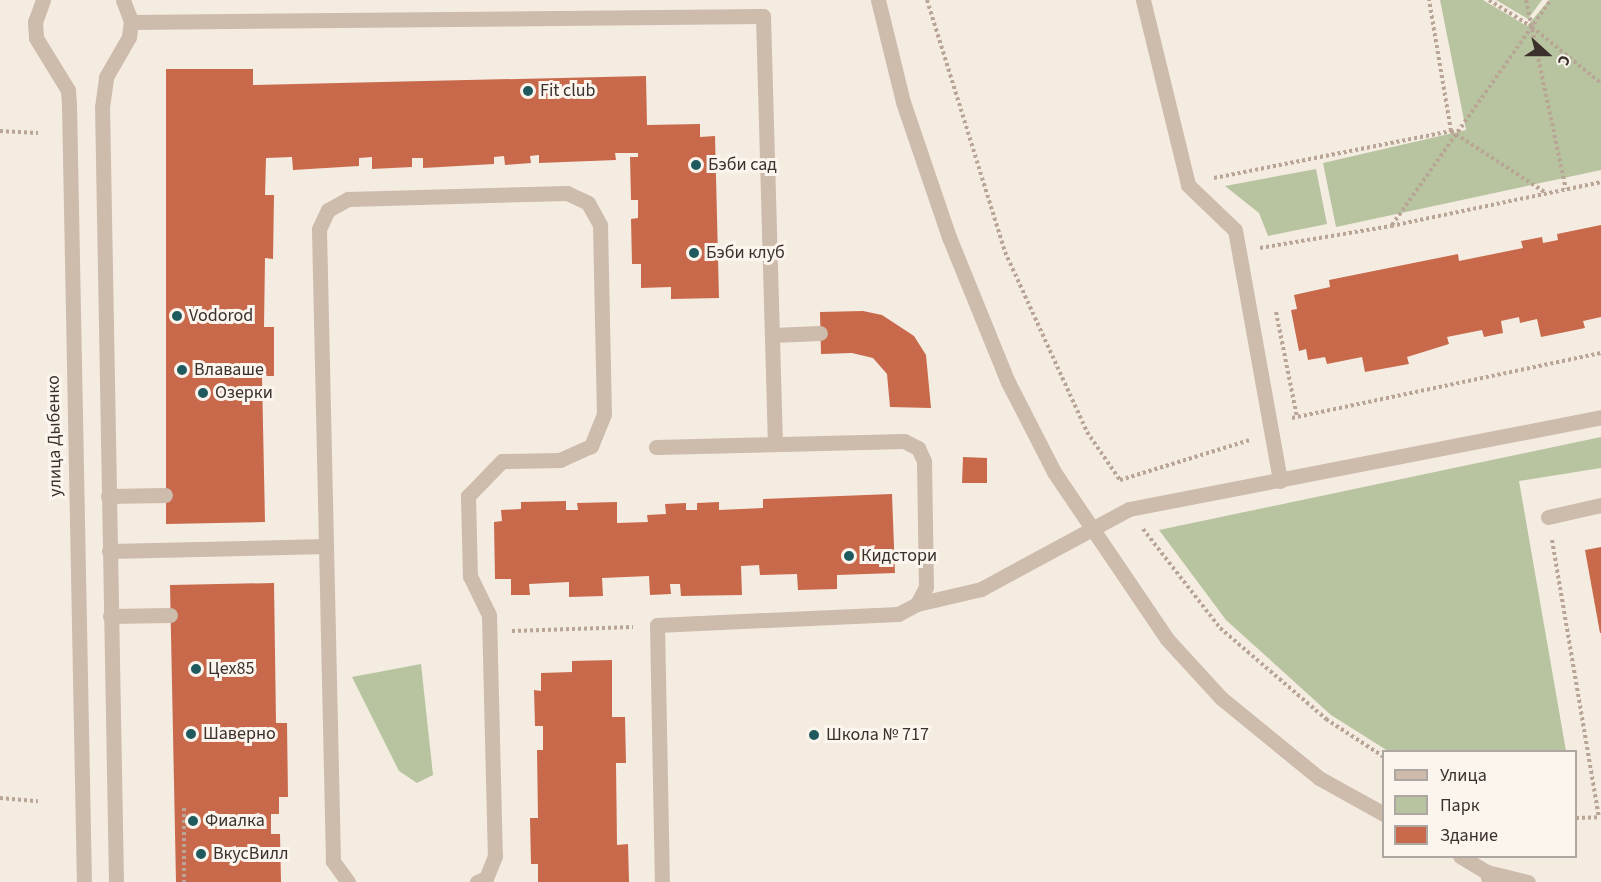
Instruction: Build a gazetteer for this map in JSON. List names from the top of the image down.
{
  "streets": {
    "street": ["улица Дыбенко"]
  },
  "places": [
    "Fit club",
    "Бэби сад",
    "Бэби клуб",
    "Vodorod",
    "Влаваше",
    "Озерки",
    "Кидстори",
    "Цех85",
    "Шаверно",
    "Школа № 717",
    "Фиалка",
    "ВкусВилл"
  ],
  "legend": ["Улица", "Парк", "Здание"],
  "north": "right"
}
